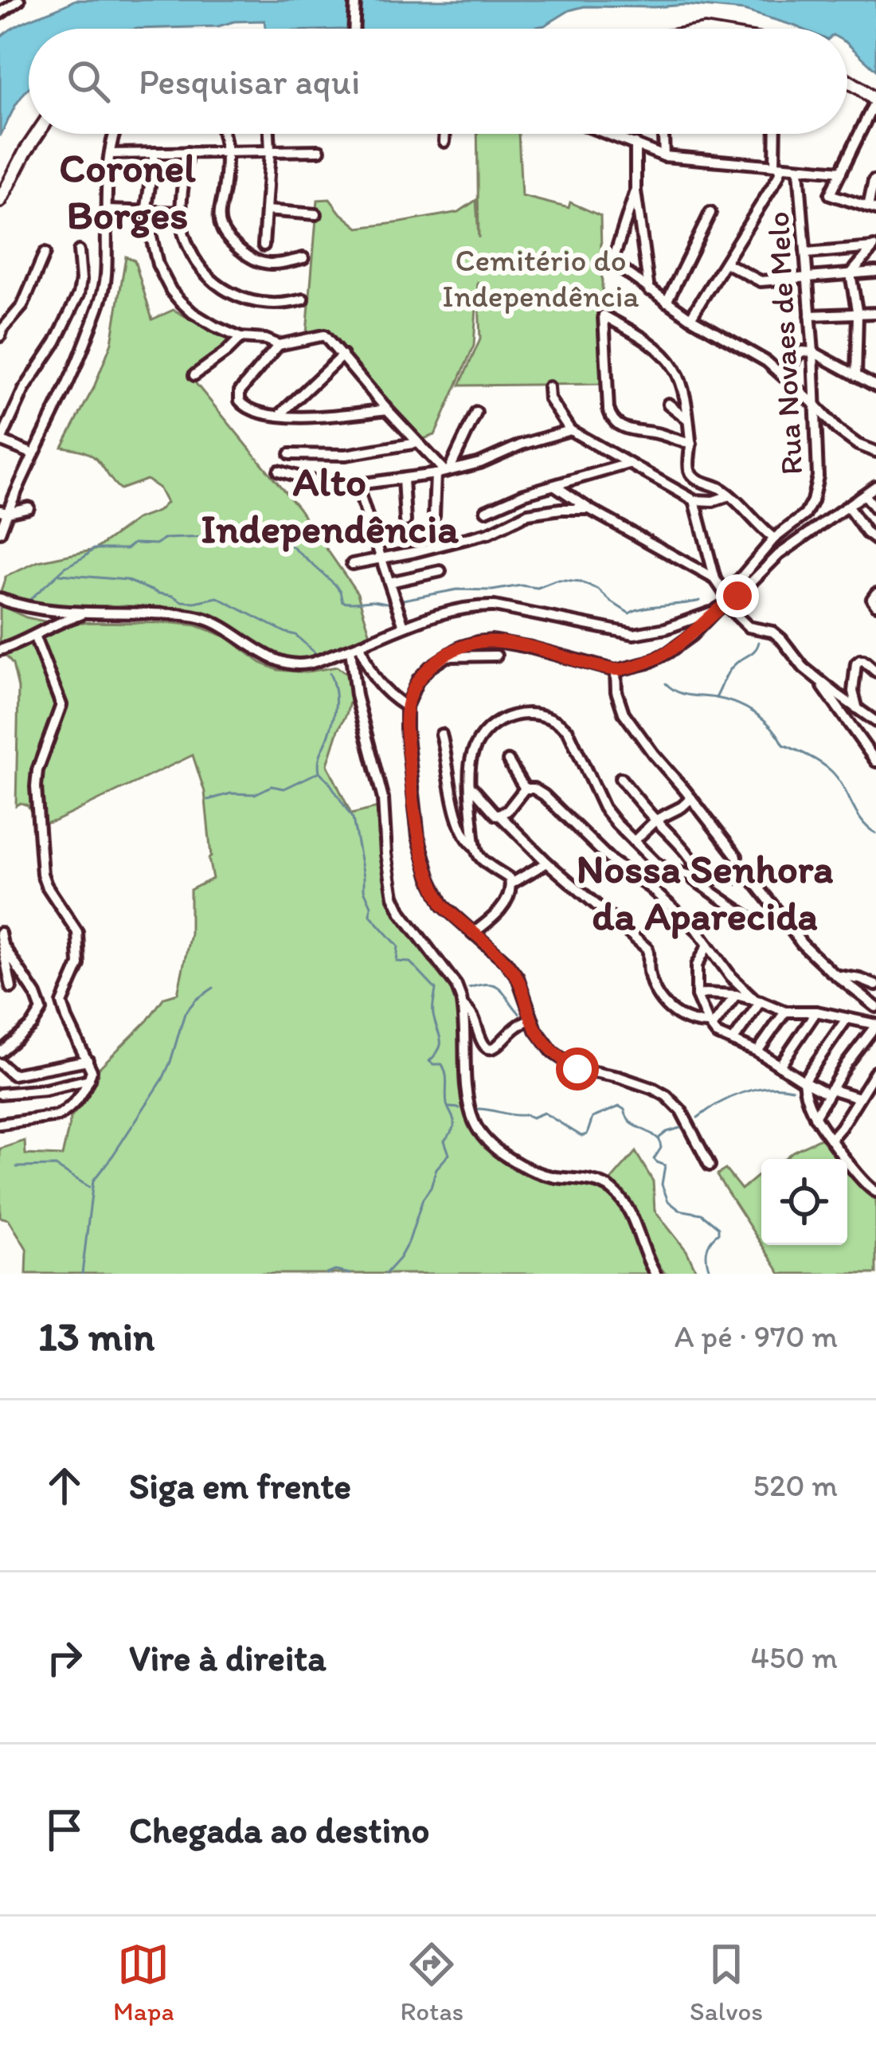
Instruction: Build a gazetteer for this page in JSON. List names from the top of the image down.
{
  "streets": {
    "street": ["Rua Novaes de Melo"]
  },
  "districts": ["Coronel Borges", "Alto Independência", "Nossa Senhora da Aparecida"],
  "parks": ["Cemitério do Independência"],
  "page": {
    "search": "Pesquisar aqui",
    "heading": ["13 min", "A pé · 970 m"],
    "list": [
      ["Siga em frente", "520 m"],
      ["Vire à direita", "450 m"],
      "Chegada ao destino"
    ],
    "nav": ["Mapa", "Rotas", "Salvos"]
  }
}
